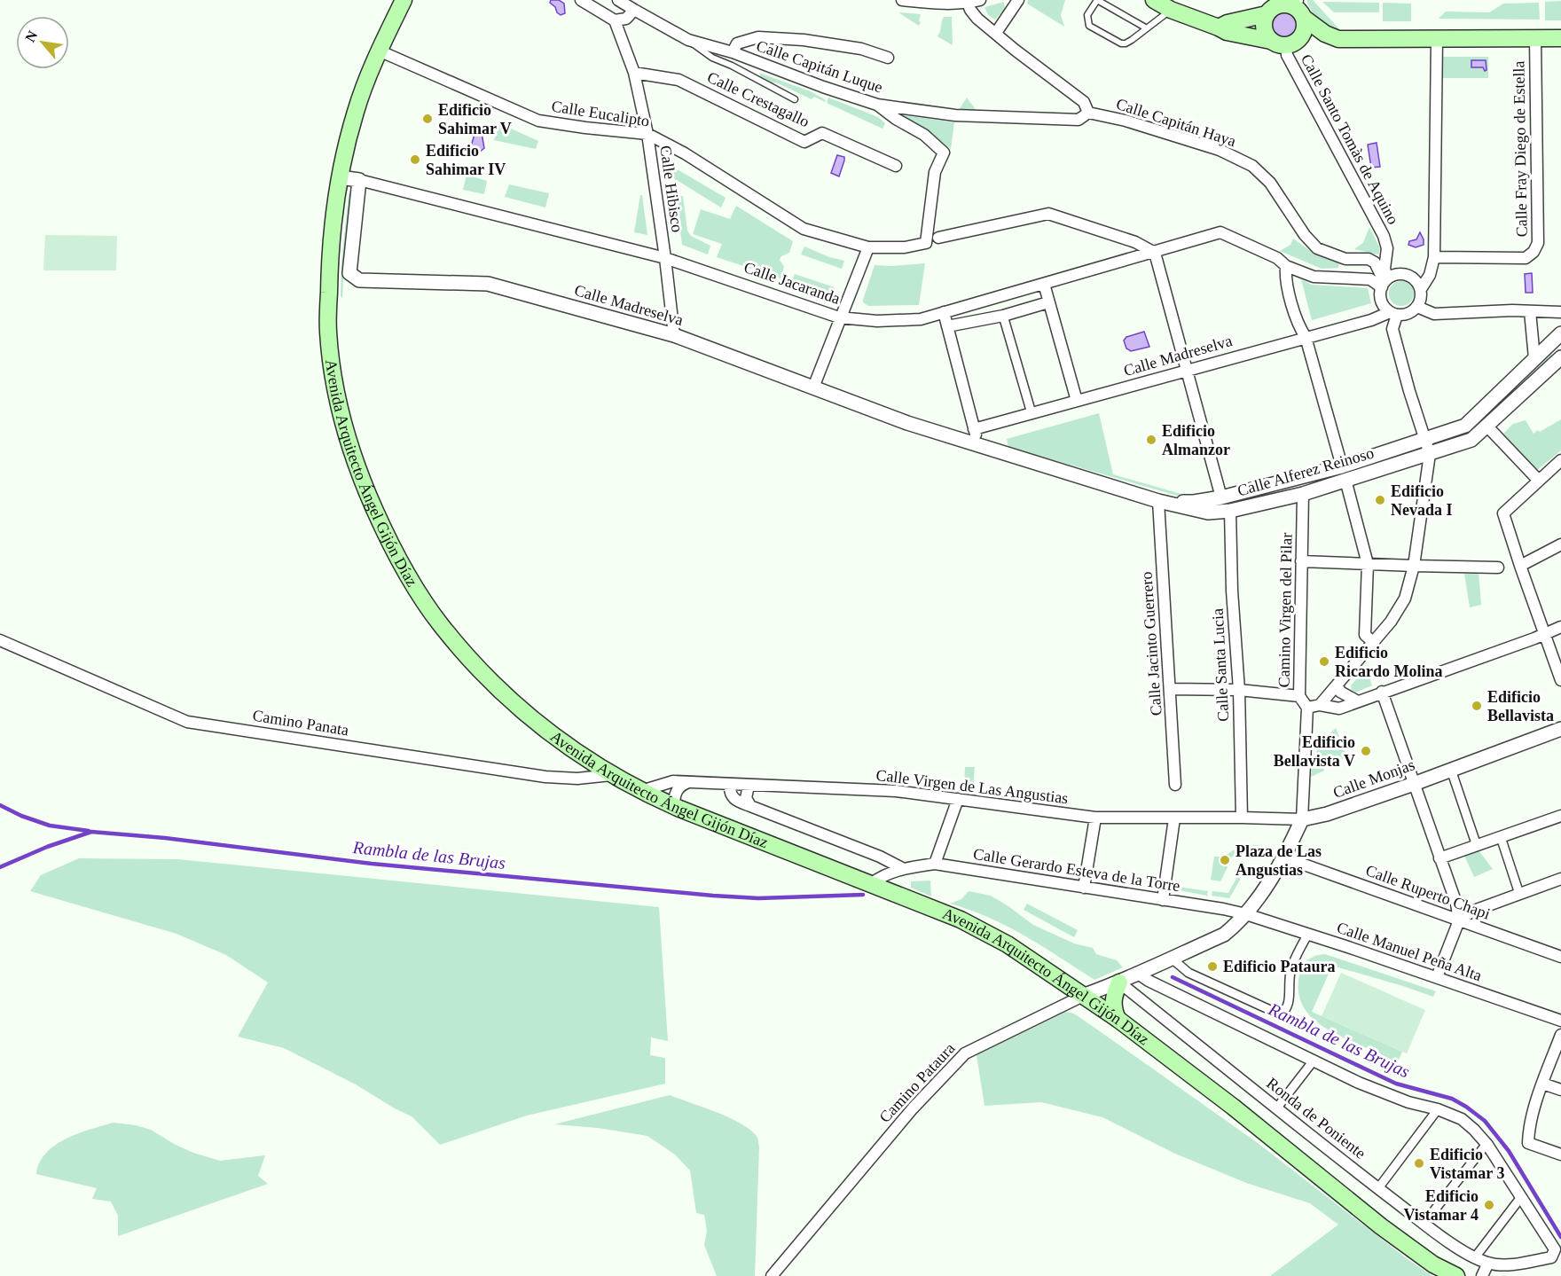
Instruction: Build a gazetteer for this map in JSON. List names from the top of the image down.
{
  "streets": {
    "main road": ["Avenida Arquitecto Ángel Gijón Díaz"],
    "street": [
      "Calle Capitán Luque",
      "Calle Crestagallo",
      "Calle Eucalipto",
      "Calle Capitán Haya",
      "Calle Santo Tomàs de Aquino",
      "Calle Fray Diego de Estella",
      "Calle Hibisco",
      "Calle Jacaranda",
      "Calle Madreselva",
      "Calle Alferez Reinoso",
      "Camino Virgen del Pilar",
      "Calle Jacinto Guerrero",
      "Calle Santa Lucia",
      "Camino Panata",
      "Calle Monjas",
      "Calle Virgen de Las Angustias",
      "Calle Gerardo Esteva de la Torre",
      "Calle Ruperto Chapi",
      "Calle Manuel Peña Alta",
      "Camino Pataura",
      "Ronda de Poniente"
    ]
  },
  "crossings": [
    ["Calle Capitán Luque", "Calle Eucalipto"],
    ["Calle Capitán Luque", "Calle Capitán Haya"],
    ["Calle Crestagallo", "Calle Hibisco"],
    ["Calle Eucalipto", "Calle Hibisco"],
    ["Calle Eucalipto", "Avenida Arquitecto Ángel Gijón Díaz"],
    ["Calle Capitán Haya", "Calle Santo Tomàs de Aquino"],
    ["Calle Capitán Haya", "Calle Jacaranda"],
    ["Calle Capitán Haya", "Calle Madreselva"],
    ["Calle Santo Tomàs de Aquino", "Calle Jacaranda"],
    ["Calle Santo Tomàs de Aquino", "Calle Madreselva"],
    ["Calle Hibisco", "Calle Jacaranda"],
    ["Calle Hibisco", "Calle Madreselva"],
    ["Calle Jacaranda", "Calle Madreselva"],
    ["Calle Jacaranda", "Avenida Arquitecto Ángel Gijón Díaz"],
    ["Calle Madreselva", "Calle Alferez Reinoso"],
    ["Avenida Arquitecto Ángel Gijón Díaz", "Camino Panata"],
    ["Avenida Arquitecto Ángel Gijón Díaz", "Calle Virgen de Las Angustias"],
    ["Avenida Arquitecto Ángel Gijón Díaz", "Calle Gerardo Esteva de la Torre"],
    ["Avenida Arquitecto Ángel Gijón Díaz", "Camino Pataura"],
    ["Calle Alferez Reinoso", "Camino Virgen del Pilar"],
    ["Calle Alferez Reinoso", "Calle Jacinto Guerrero"],
    ["Calle Alferez Reinoso", "Calle Santa Lucia"],
    ["Camino Virgen del Pilar", "Calle Monjas"],
    ["Camino Virgen del Pilar", "Calle Virgen de Las Angustias"],
    ["Calle Santa Lucia", "Calle Virgen de Las Angustias"],
    ["Calle Monjas", "Calle Virgen de Las Angustias"],
    ["Calle Gerardo Esteva de la Torre", "Calle Manuel Peña Alta"],
    ["Calle Gerardo Esteva de la Torre", "Camino Pataura"],
    ["Calle Manuel Peña Alta", "Camino Pataura"],
    ["Camino Pataura", "Ronda de Poniente"]
  ],
  "water": ["Rambla de las Brujas"],
  "places": [
    "Edificio Sahimar V",
    "Edificio Sahimar IV",
    "Edificio Almanzor",
    "Edificio Nevada I",
    "Edificio Ricardo Molina",
    "Edificio Bellavista",
    "Edificio Bellavista V",
    "Plaza de Las Angustias",
    "Edificio Pataura",
    "Edificio Vistamar 3",
    "Edificio Vistamar 4"
  ],
  "north": "top left"
}
